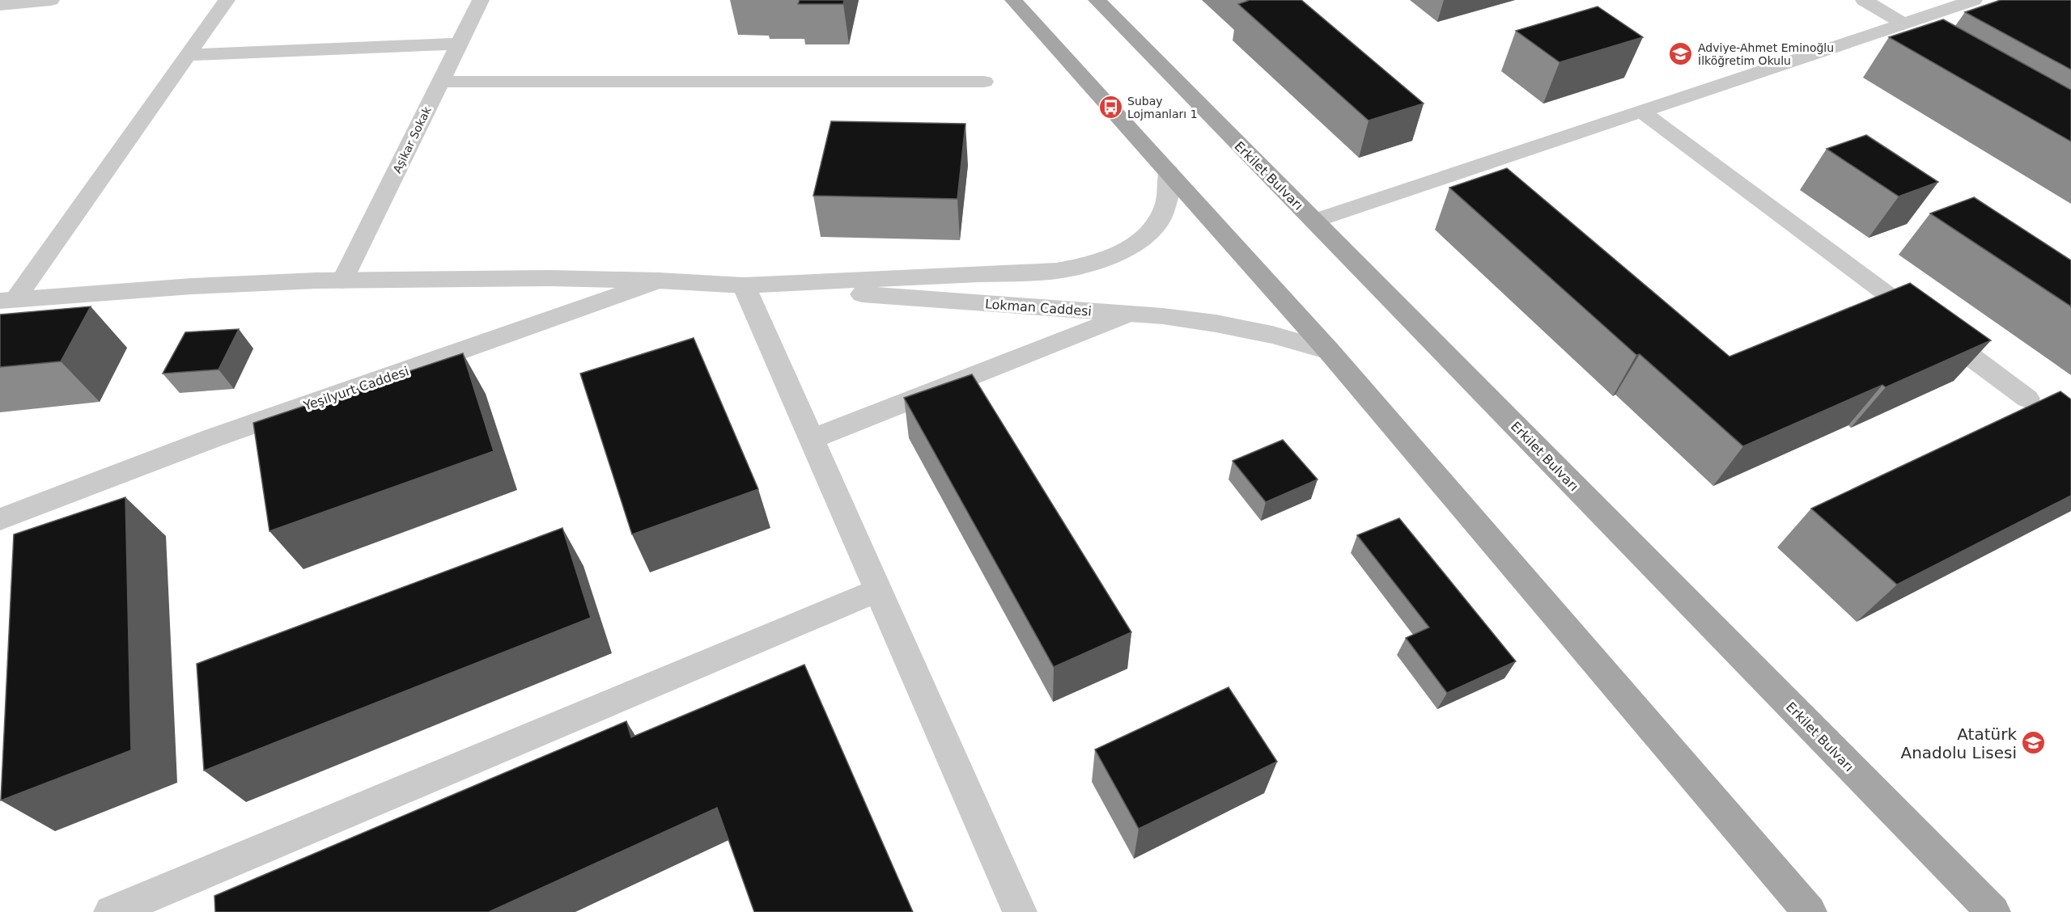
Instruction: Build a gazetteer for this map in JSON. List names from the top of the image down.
{
  "streets": {
    "main road": ["Erkilet Bulvarı"],
    "street": ["Aşikar Sokak", "Lokman Caddesi", "Yeşilyurt Caddesi"]
  },
  "places": {
    "school or university": ["Adviye-Ahmet Eminoğlu İlköğretim Okulu", "Atatürk Anadolu Lisesi"],
    "bus stop": ["Subay Lojmanları 1"]
  }
}
